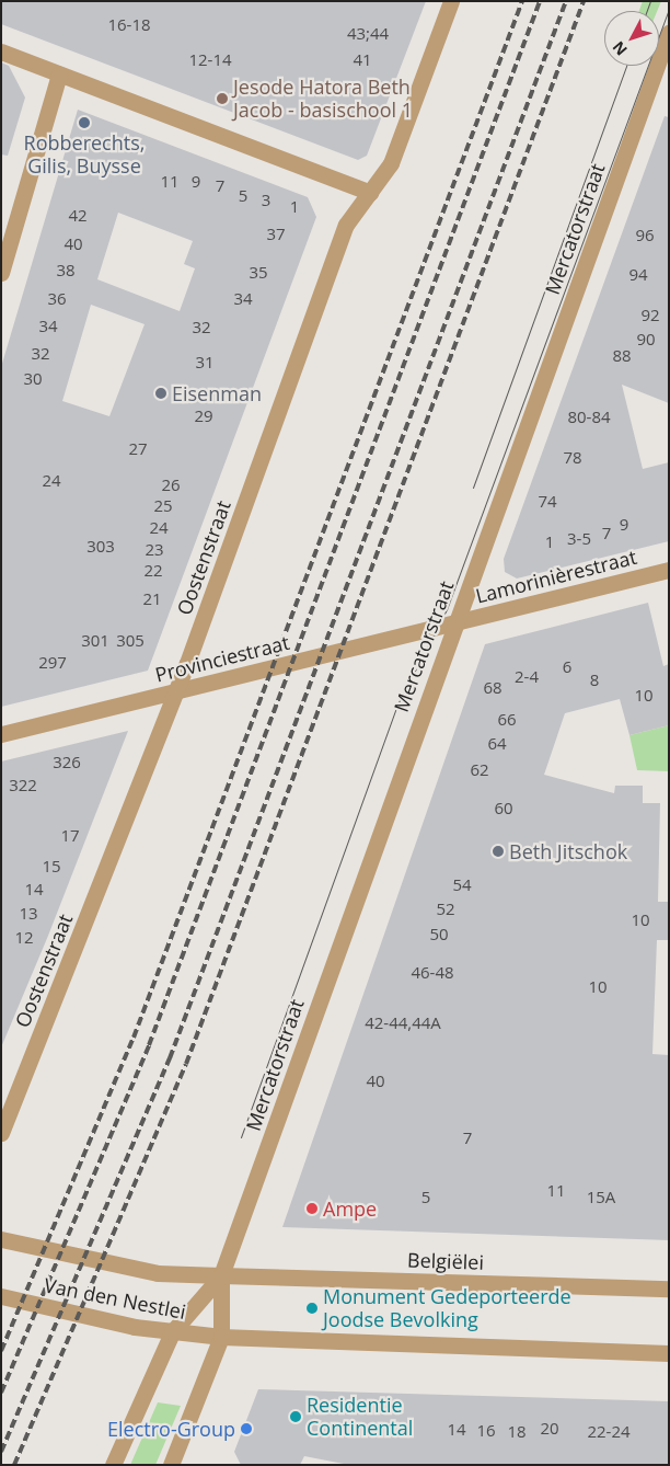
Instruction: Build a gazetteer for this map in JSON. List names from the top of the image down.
{
  "streets": {
    "street": [
      "Mercatorstraat",
      "Oostenstraat",
      "Lamorinièrestraat",
      "Provinciestraat",
      "Belgiëlei",
      "Van den Nestlei"
    ]
  },
  "crossings": [
    ["Mercatorstraat", "Lamorinièrestraat"],
    ["Mercatorstraat", "Provinciestraat"],
    ["Mercatorstraat", "Belgiëlei"],
    ["Mercatorstraat", "Van den Nestlei"],
    ["Oostenstraat", "Provinciestraat"],
    ["Lamorinièrestraat", "Provinciestraat"],
    ["Belgiëlei", "Van den Nestlei"]
  ],
  "places": [
    "Jesode Hatora Beth Jacob - basischool 1",
    "Robberechts, Gilis, Buysse",
    "Eisenman",
    "Beth Jitschok",
    "Ampe",
    "Monument Gedeporteerde Joodse Bevolking",
    "Residentie Continental",
    "Electro-Group"
  ],
  "house_numbers": [
    "16-18",
    "43;44",
    "12-14",
    "41",
    "11",
    "9",
    "7",
    "5",
    "3",
    "1",
    "42",
    "37",
    "96",
    "40",
    "38",
    "35",
    "94",
    "36",
    "34",
    "92",
    "34",
    "32",
    "90",
    "32",
    "88",
    "31",
    "30",
    "29",
    "80-84",
    "27",
    "78",
    "24",
    "26",
    "74",
    "25",
    "9",
    "24",
    "7",
    "3-5",
    "1",
    "303",
    "23",
    "22",
    "21",
    "301",
    "305",
    "297",
    "6",
    "2-4",
    "8",
    "68",
    "10",
    "66",
    "64",
    "326",
    "62",
    "322",
    "60",
    "17",
    "15",
    "54",
    "14",
    "52",
    "13",
    "10",
    "50",
    "12",
    "46-48",
    "10",
    "42-44,44A",
    "40",
    "7",
    "11",
    "5",
    "15A",
    "20",
    "14",
    "16",
    "18",
    "22-24"
  ],
  "north": "bottom left"
}
